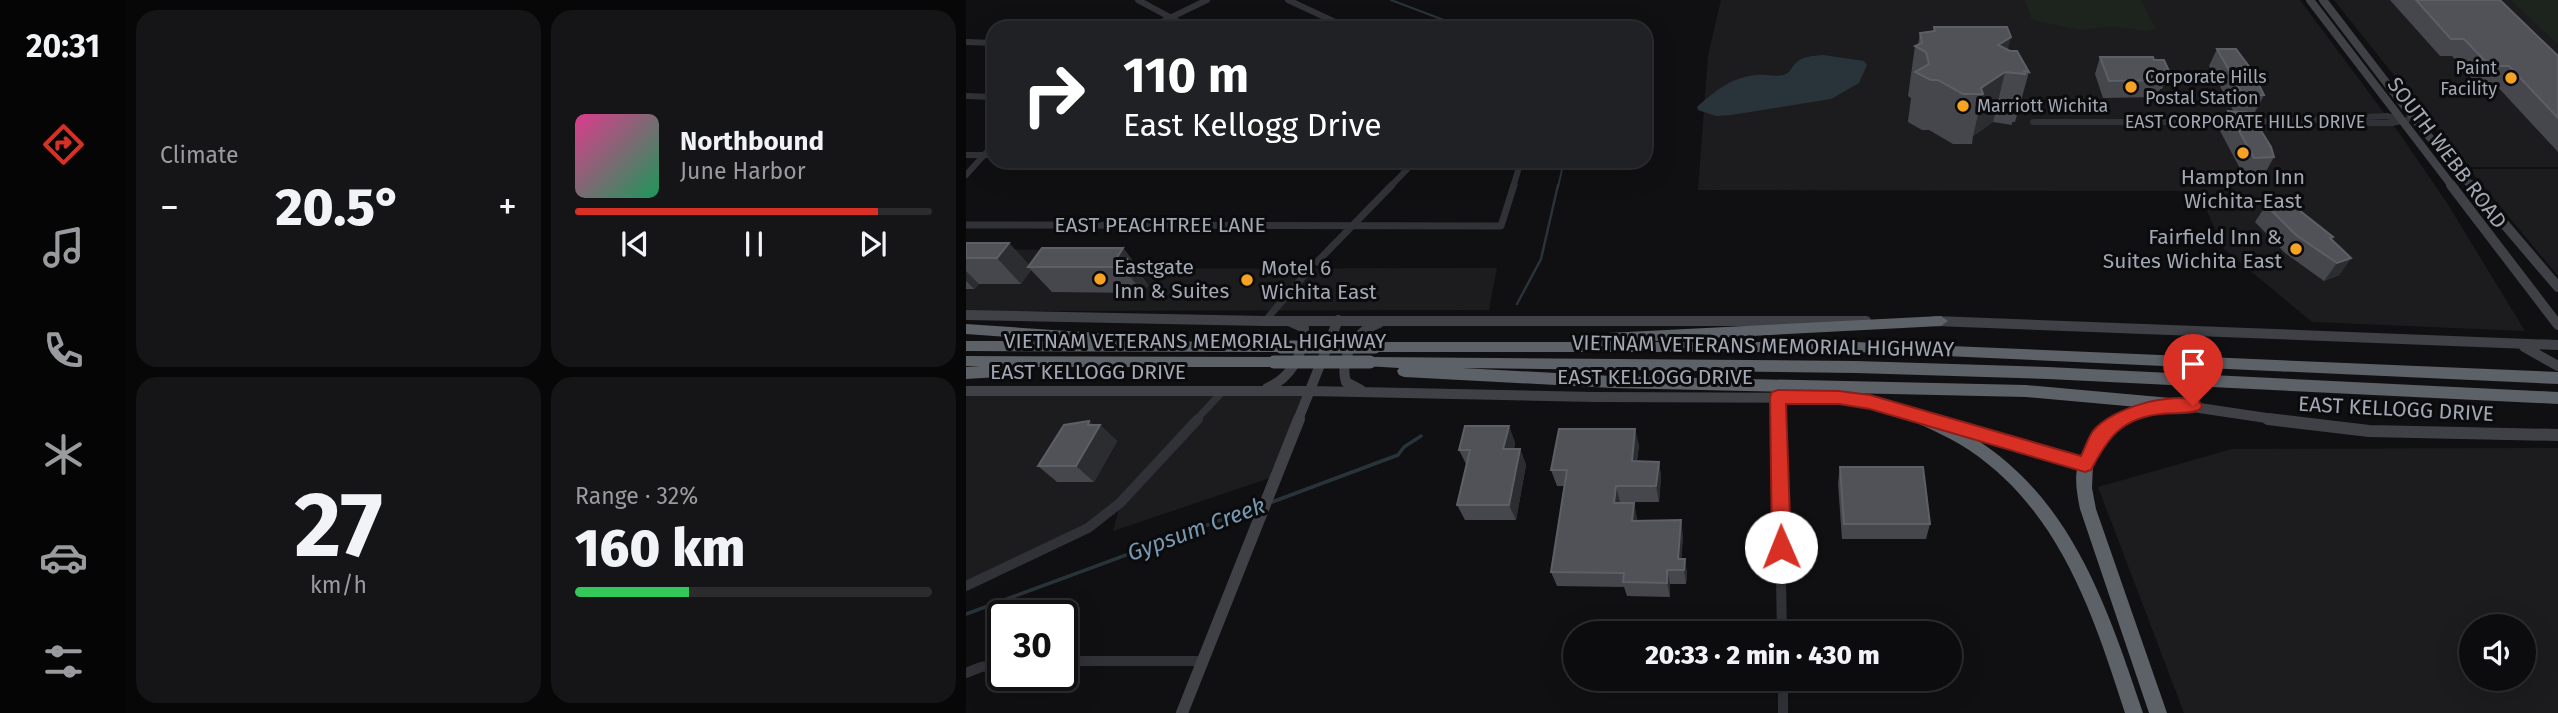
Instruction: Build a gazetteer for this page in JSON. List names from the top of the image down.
{
  "streets": {
    "highway": ["VIETNAM VETERANS MEMORIAL HIGHWAY"],
    "main road": ["SOUTH WEBB ROAD", "EAST KELLOGG DRIVE"],
    "street": ["EAST CORPORATE HILLS DRIVE", "EAST PEACHTREE LANE"]
  },
  "crossings": [
    ["EAST CORPORATE HILLS DRIVE", "SOUTH WEBB ROAD"]
  ],
  "water": ["Gypsum Creek"],
  "places": [
    "Paint Facility",
    "Corporate Hills Postal Station",
    "Marriott Wichita",
    "Hampton Inn Wichita-East",
    "Fairfield Inn & Suites Wichita East",
    "Eastgate Inn & Suites",
    "Motel 6 Wichita East"
  ],
  "page": {
    "tabs": "20:31",
    "tile": [
      "Climate",
      ["27", "km/h"],
      ["Range · 32%", "160 km"]
    ],
    "turn": ["110 m", "East Kellogg Drive"],
    "song": ["Northbound", "June Harbor"],
    "heat": ["−", "20.5°", "+"],
    "limit": "30",
    "trip": "20:33 · 2 min · 430 m"
  }
}
